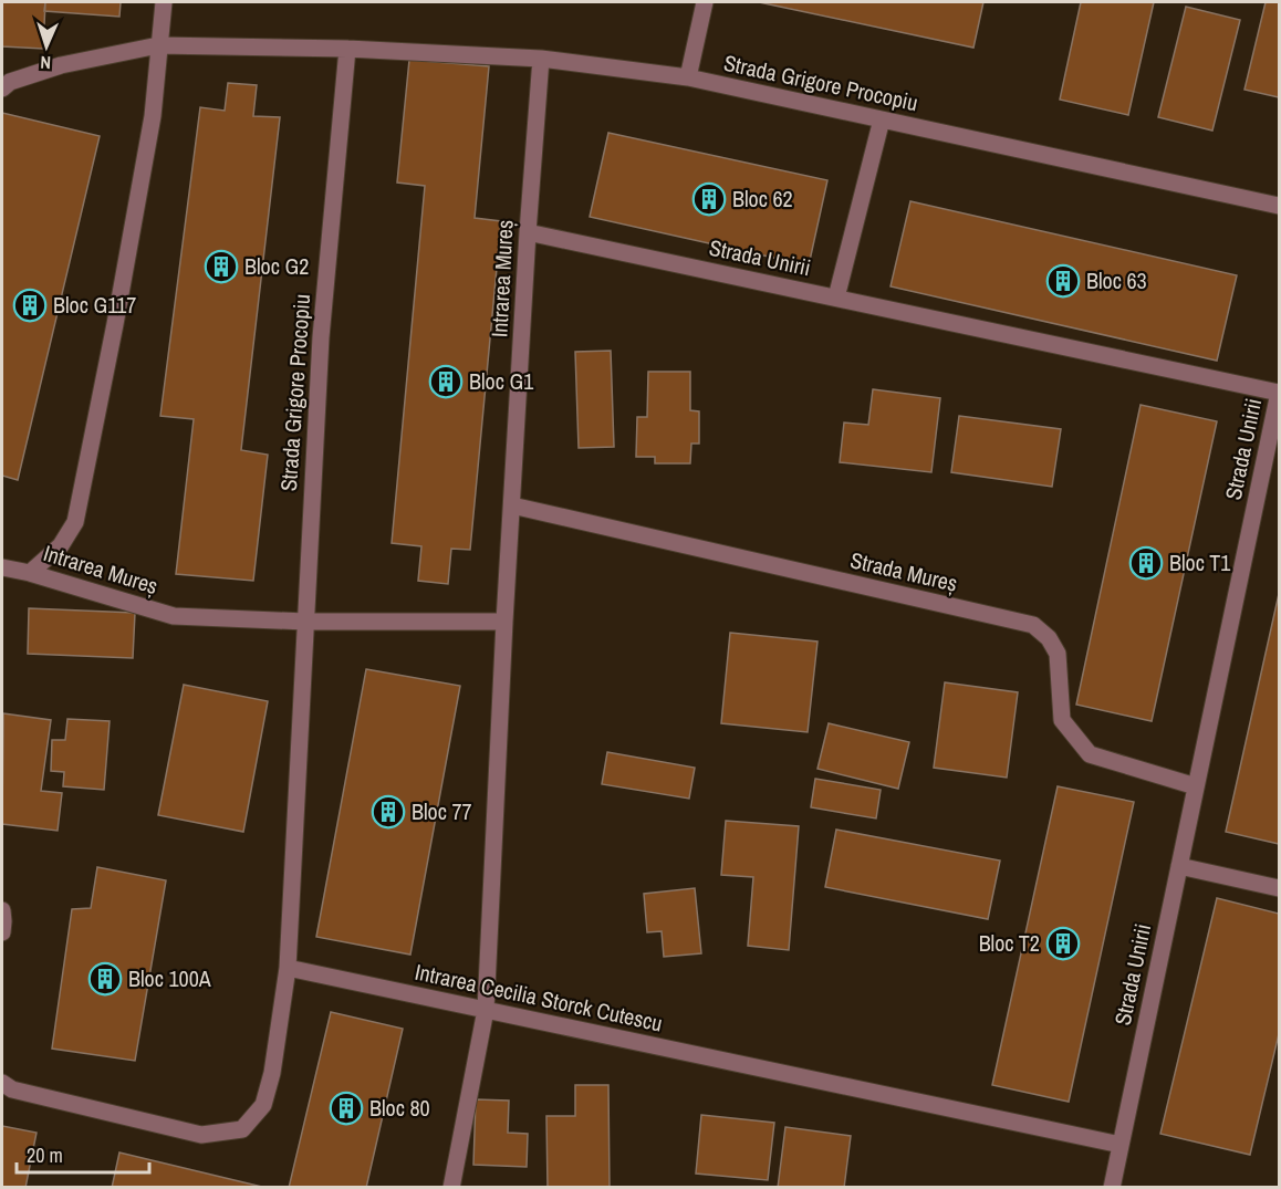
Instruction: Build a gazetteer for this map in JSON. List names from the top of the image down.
{
  "streets": {
    "street": [
      "Strada Grigore Procopiu",
      "Strada Unirii",
      "Intrarea Mureș",
      "Strada Mureș",
      "Intrarea Cecilia Storck Cutescu"
    ]
  },
  "crossings": [
    ["Strada Grigore Procopiu", "Intrarea Mureș"],
    ["Strada Unirii", "Intrarea Mureș"],
    ["Strada Unirii", "Strada Mureș"],
    ["Strada Unirii", "Intrarea Cecilia Storck Cutescu"],
    ["Intrarea Mureș", "Strada Mureș"],
    ["Intrarea Mureș", "Intrarea Cecilia Storck Cutescu"]
  ],
  "places": {
    "building": [
      "Bloc 62",
      "Bloc G2",
      "Bloc 63",
      "Bloc G117",
      "Bloc G1",
      "Bloc T1",
      "Bloc 77",
      "Bloc T2",
      "Bloc 100A",
      "Bloc 80"
    ]
  },
  "scale_bar": "20 m",
  "north": "bottom"
}
